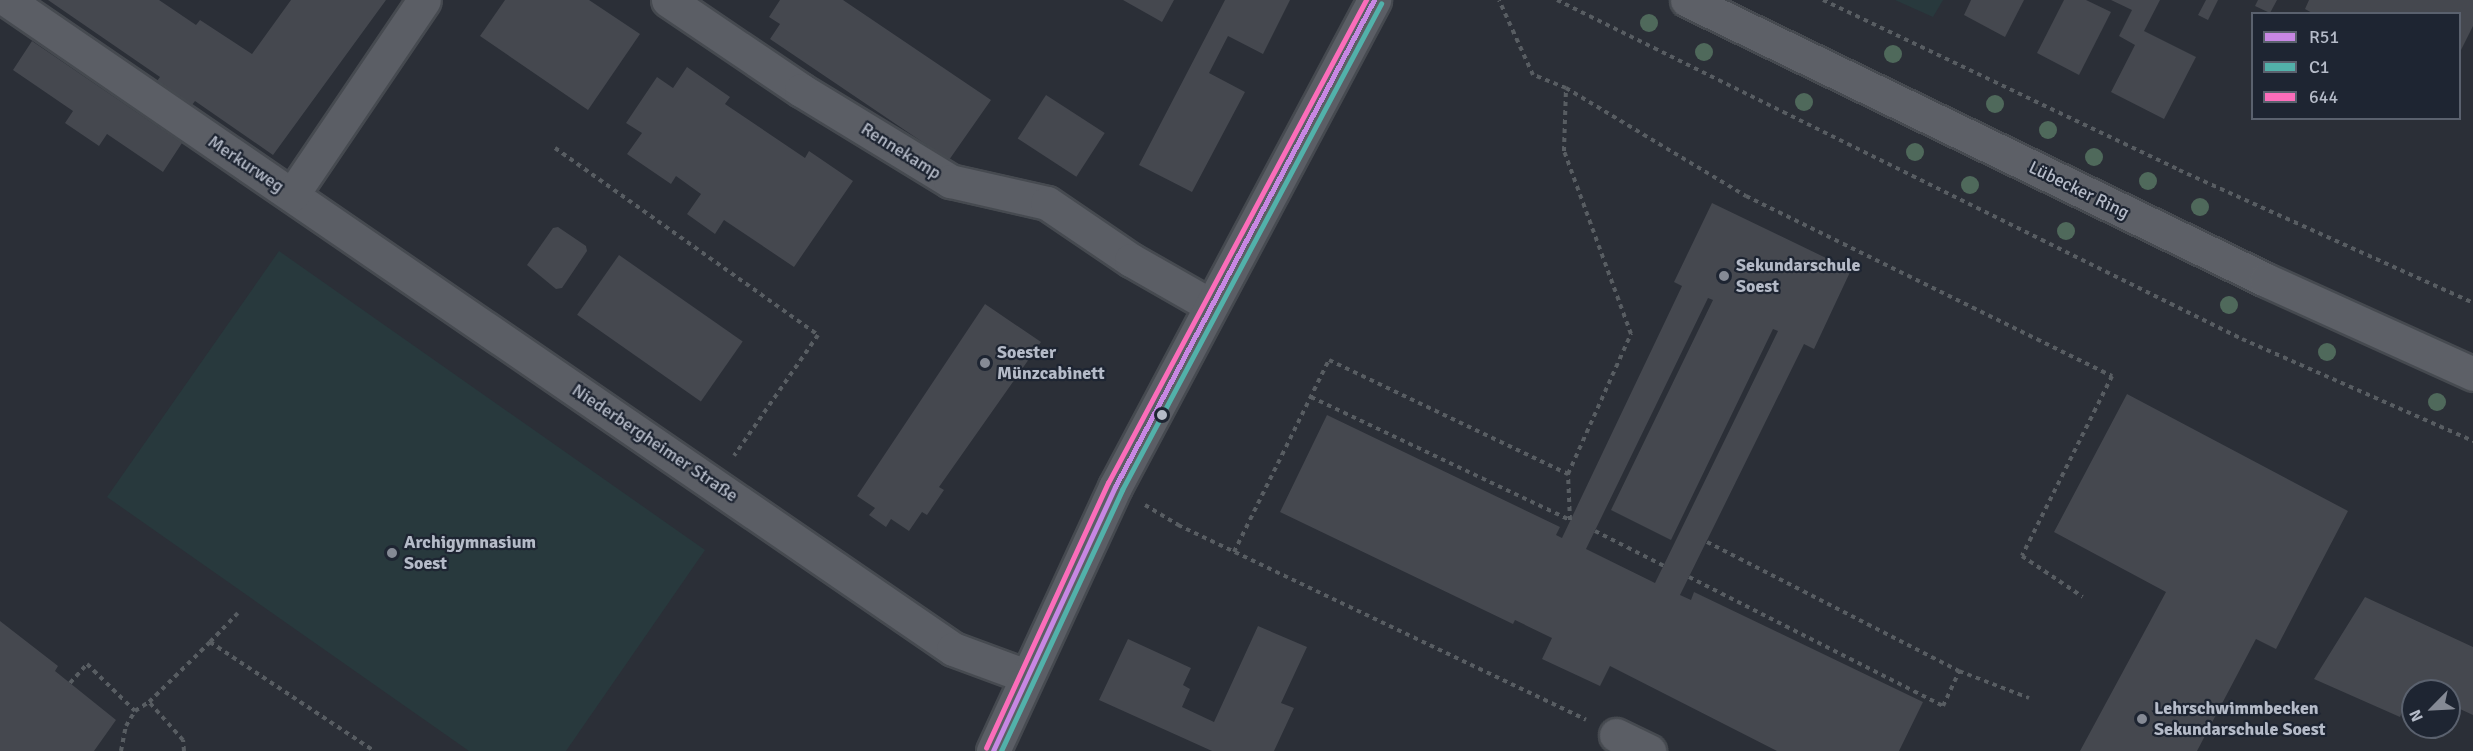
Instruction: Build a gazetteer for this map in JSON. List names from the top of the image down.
{
  "streets": {
    "main road": ["Lübecker Ring"],
    "street": ["Rennekamp", "Merkurweg", "Niederbergheimer Straße"]
  },
  "crossings": [
    ["Merkurweg", "Niederbergheimer Straße"]
  ],
  "places": [
    "Sekundarschule Soest",
    "Soester Münzcabinett",
    "Archigymnasium Soest",
    "Lehrschwimmbecken Sekundarschule Soest"
  ],
  "lines": ["transit line R51", "transit line 644", "transit line C1"],
  "legend": ["R51", "C1", "644"],
  "north": "bottom left"
}
